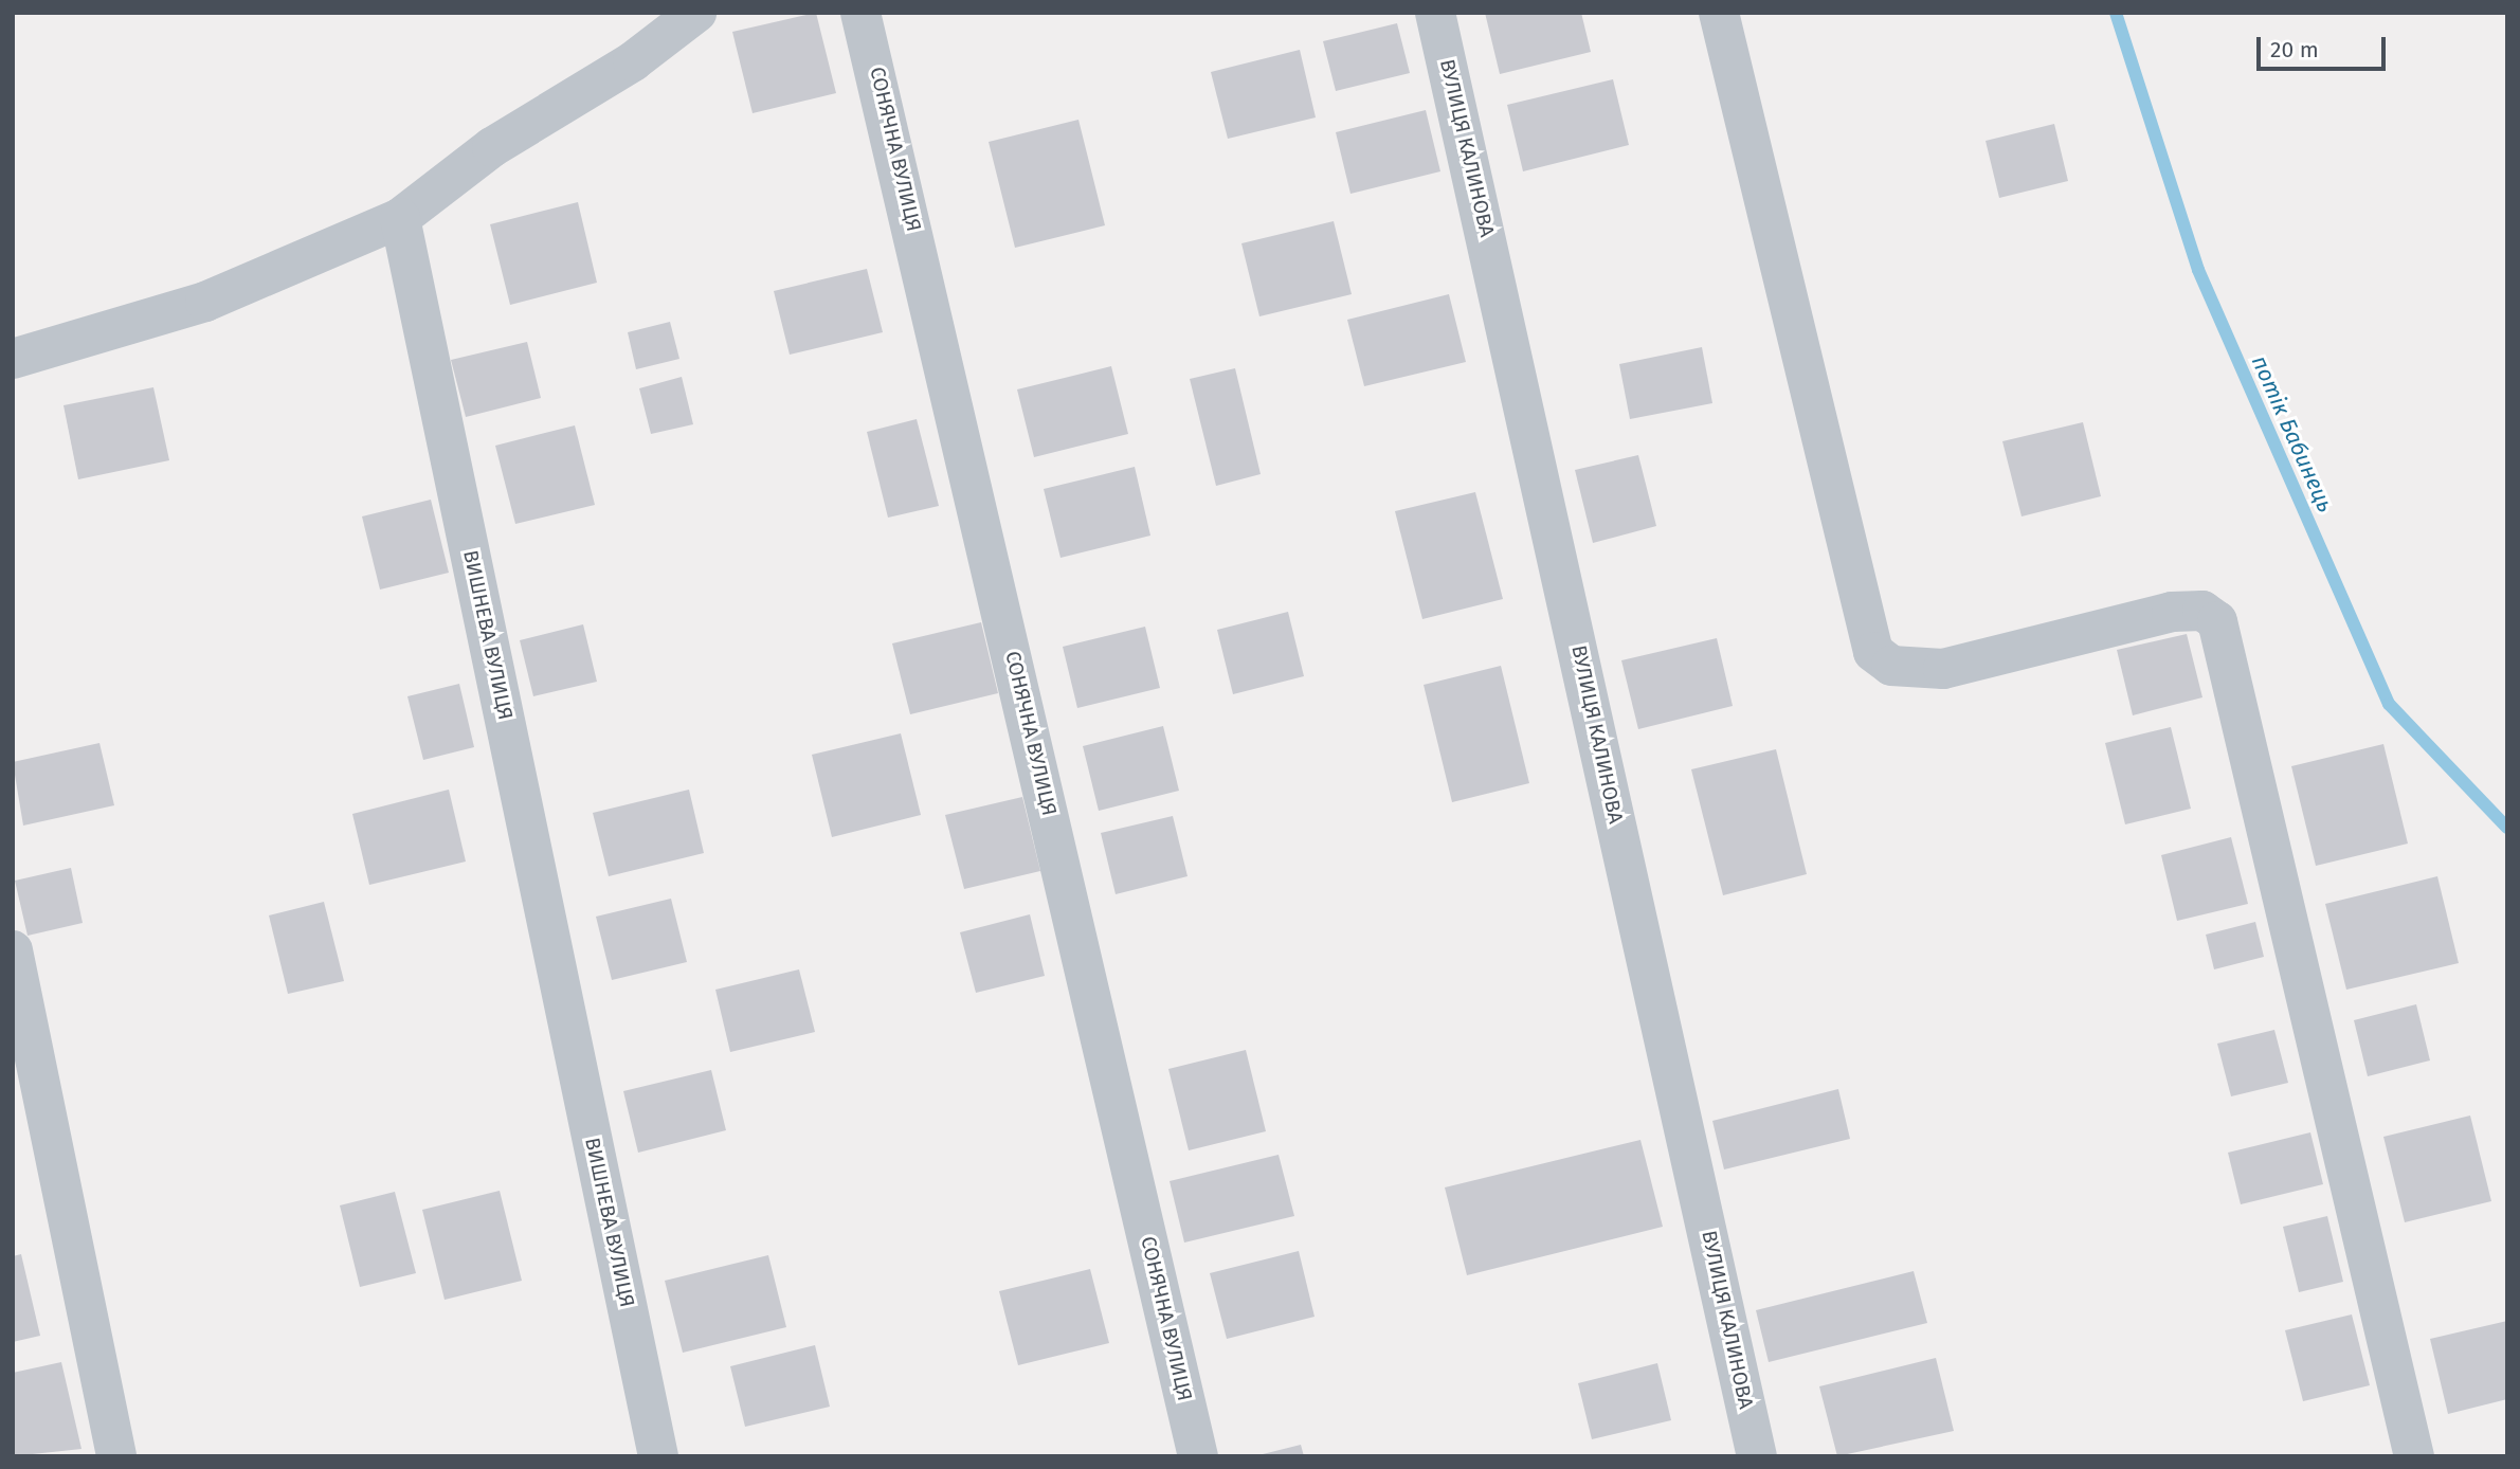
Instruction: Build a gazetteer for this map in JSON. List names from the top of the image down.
{
  "streets": {
    "street": ["ВУЛИЦЯ КАЛИНОВА", "СОНЯЧНА ВУЛИЦЯ", "ВИШНЕВА ВУЛИЦЯ"]
  },
  "water": ["потік Бабинець"],
  "scale_bar": "20 m"
}
